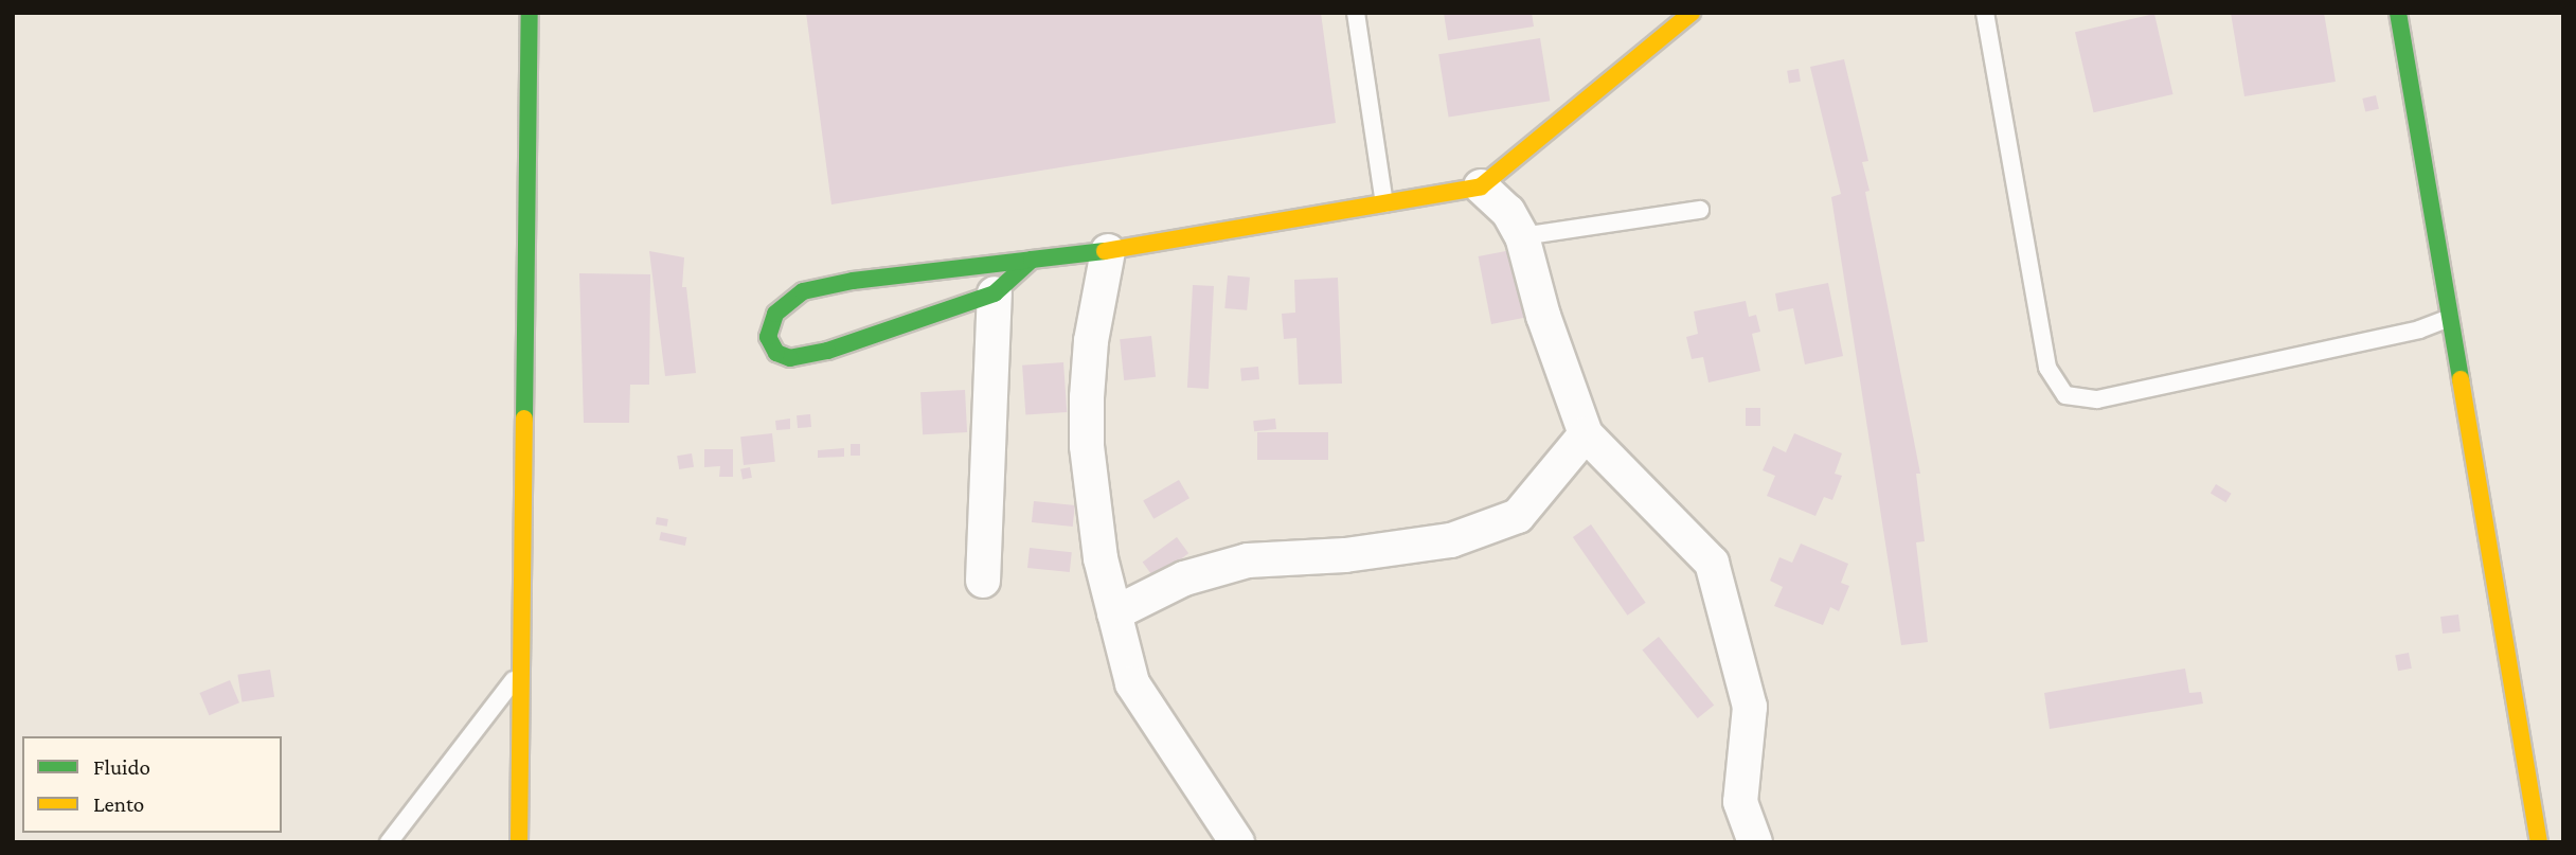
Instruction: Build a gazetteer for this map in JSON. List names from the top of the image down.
{
  "legend": ["Fluido", "Lento"]
}
